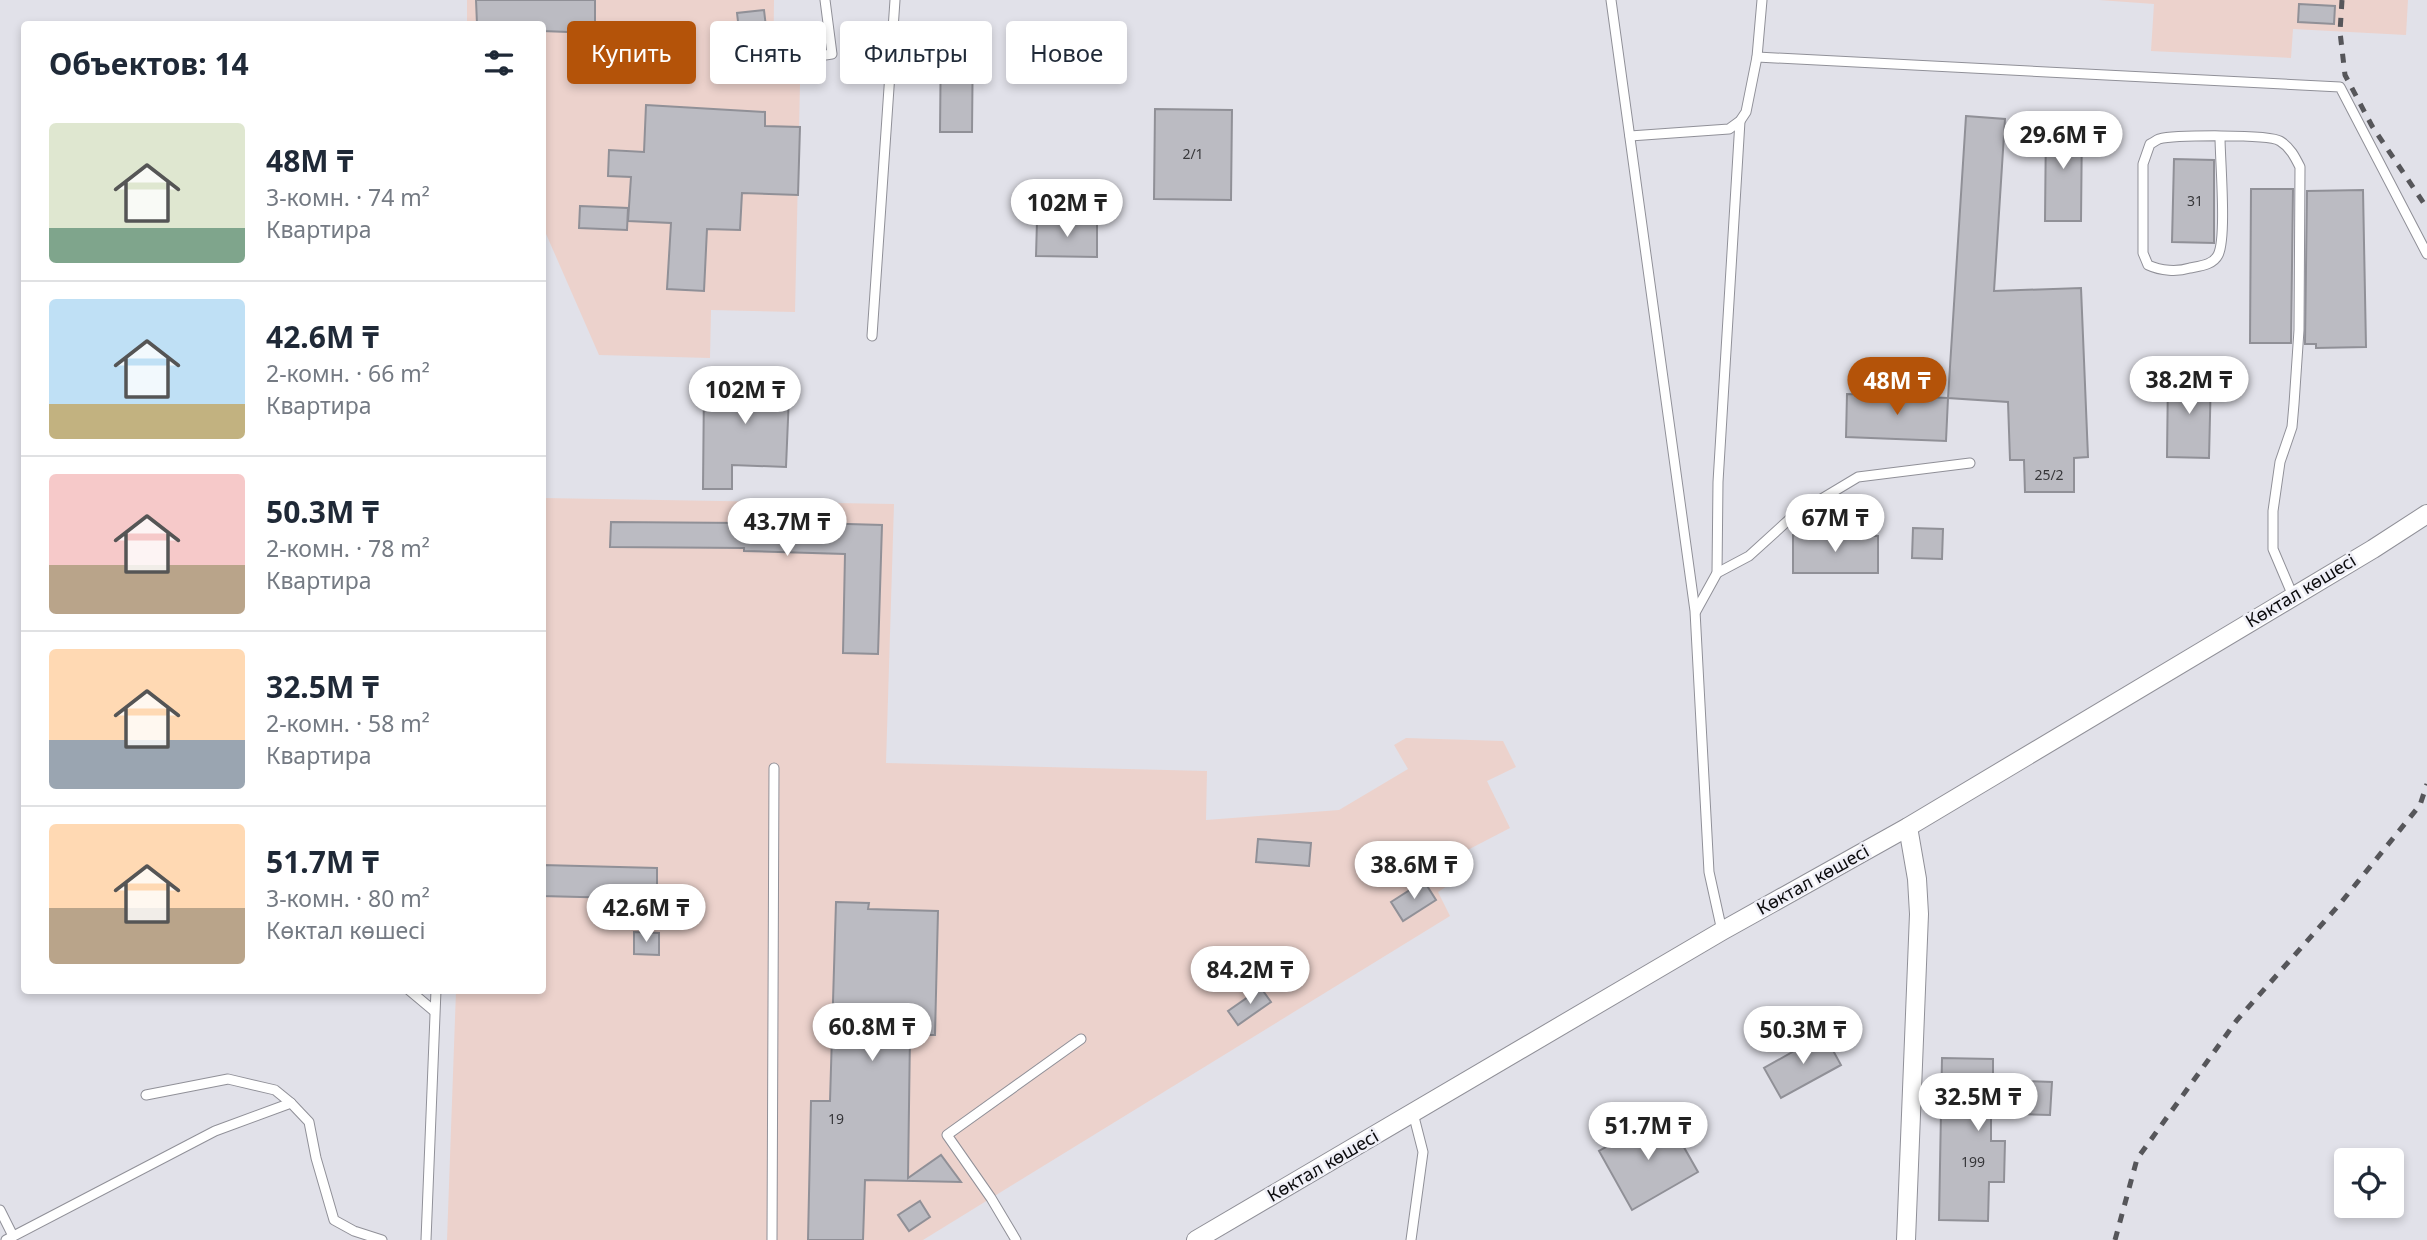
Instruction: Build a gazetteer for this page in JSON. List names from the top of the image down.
{
  "streets": {
    "street": ["Көктал көшесі"]
  },
  "house_numbers": [
    "2/1",
    "31",
    "25/2",
    "19",
    "199"
  ],
  "page": {
    "chip": [
      "Купить",
      "Снять",
      "Фильтры",
      "Новое"
    ],
    "heading": "Объектов: 14",
    "list": [
      {
        "name": "48M ₸",
        "note": "3-комн. · 74 m² · Квартира"
      },
      {
        "name": "42.6M ₸",
        "note": "2-комн. · 66 m² · Квартира"
      },
      {
        "name": "50.3M ₸",
        "note": "2-комн. · 78 m² · Квартира"
      },
      {
        "name": "32.5M ₸",
        "note": "2-комн. · 58 m² · Квартира"
      },
      {
        "name": "51.7M ₸",
        "note": "3-комн. · 80 m² · Көктал көшесі"
      }
    ],
    "price": [
      "29.6M ₸",
      "102M ₸",
      "38.2M ₸",
      "48M ₸",
      "102M ₸",
      "67M ₸",
      "43.7M ₸",
      "38.6M ₸",
      "42.6M ₸",
      "84.2M ₸",
      "60.8M ₸",
      "50.3M ₸",
      "32.5M ₸",
      "51.7M ₸"
    ]
  }
}
